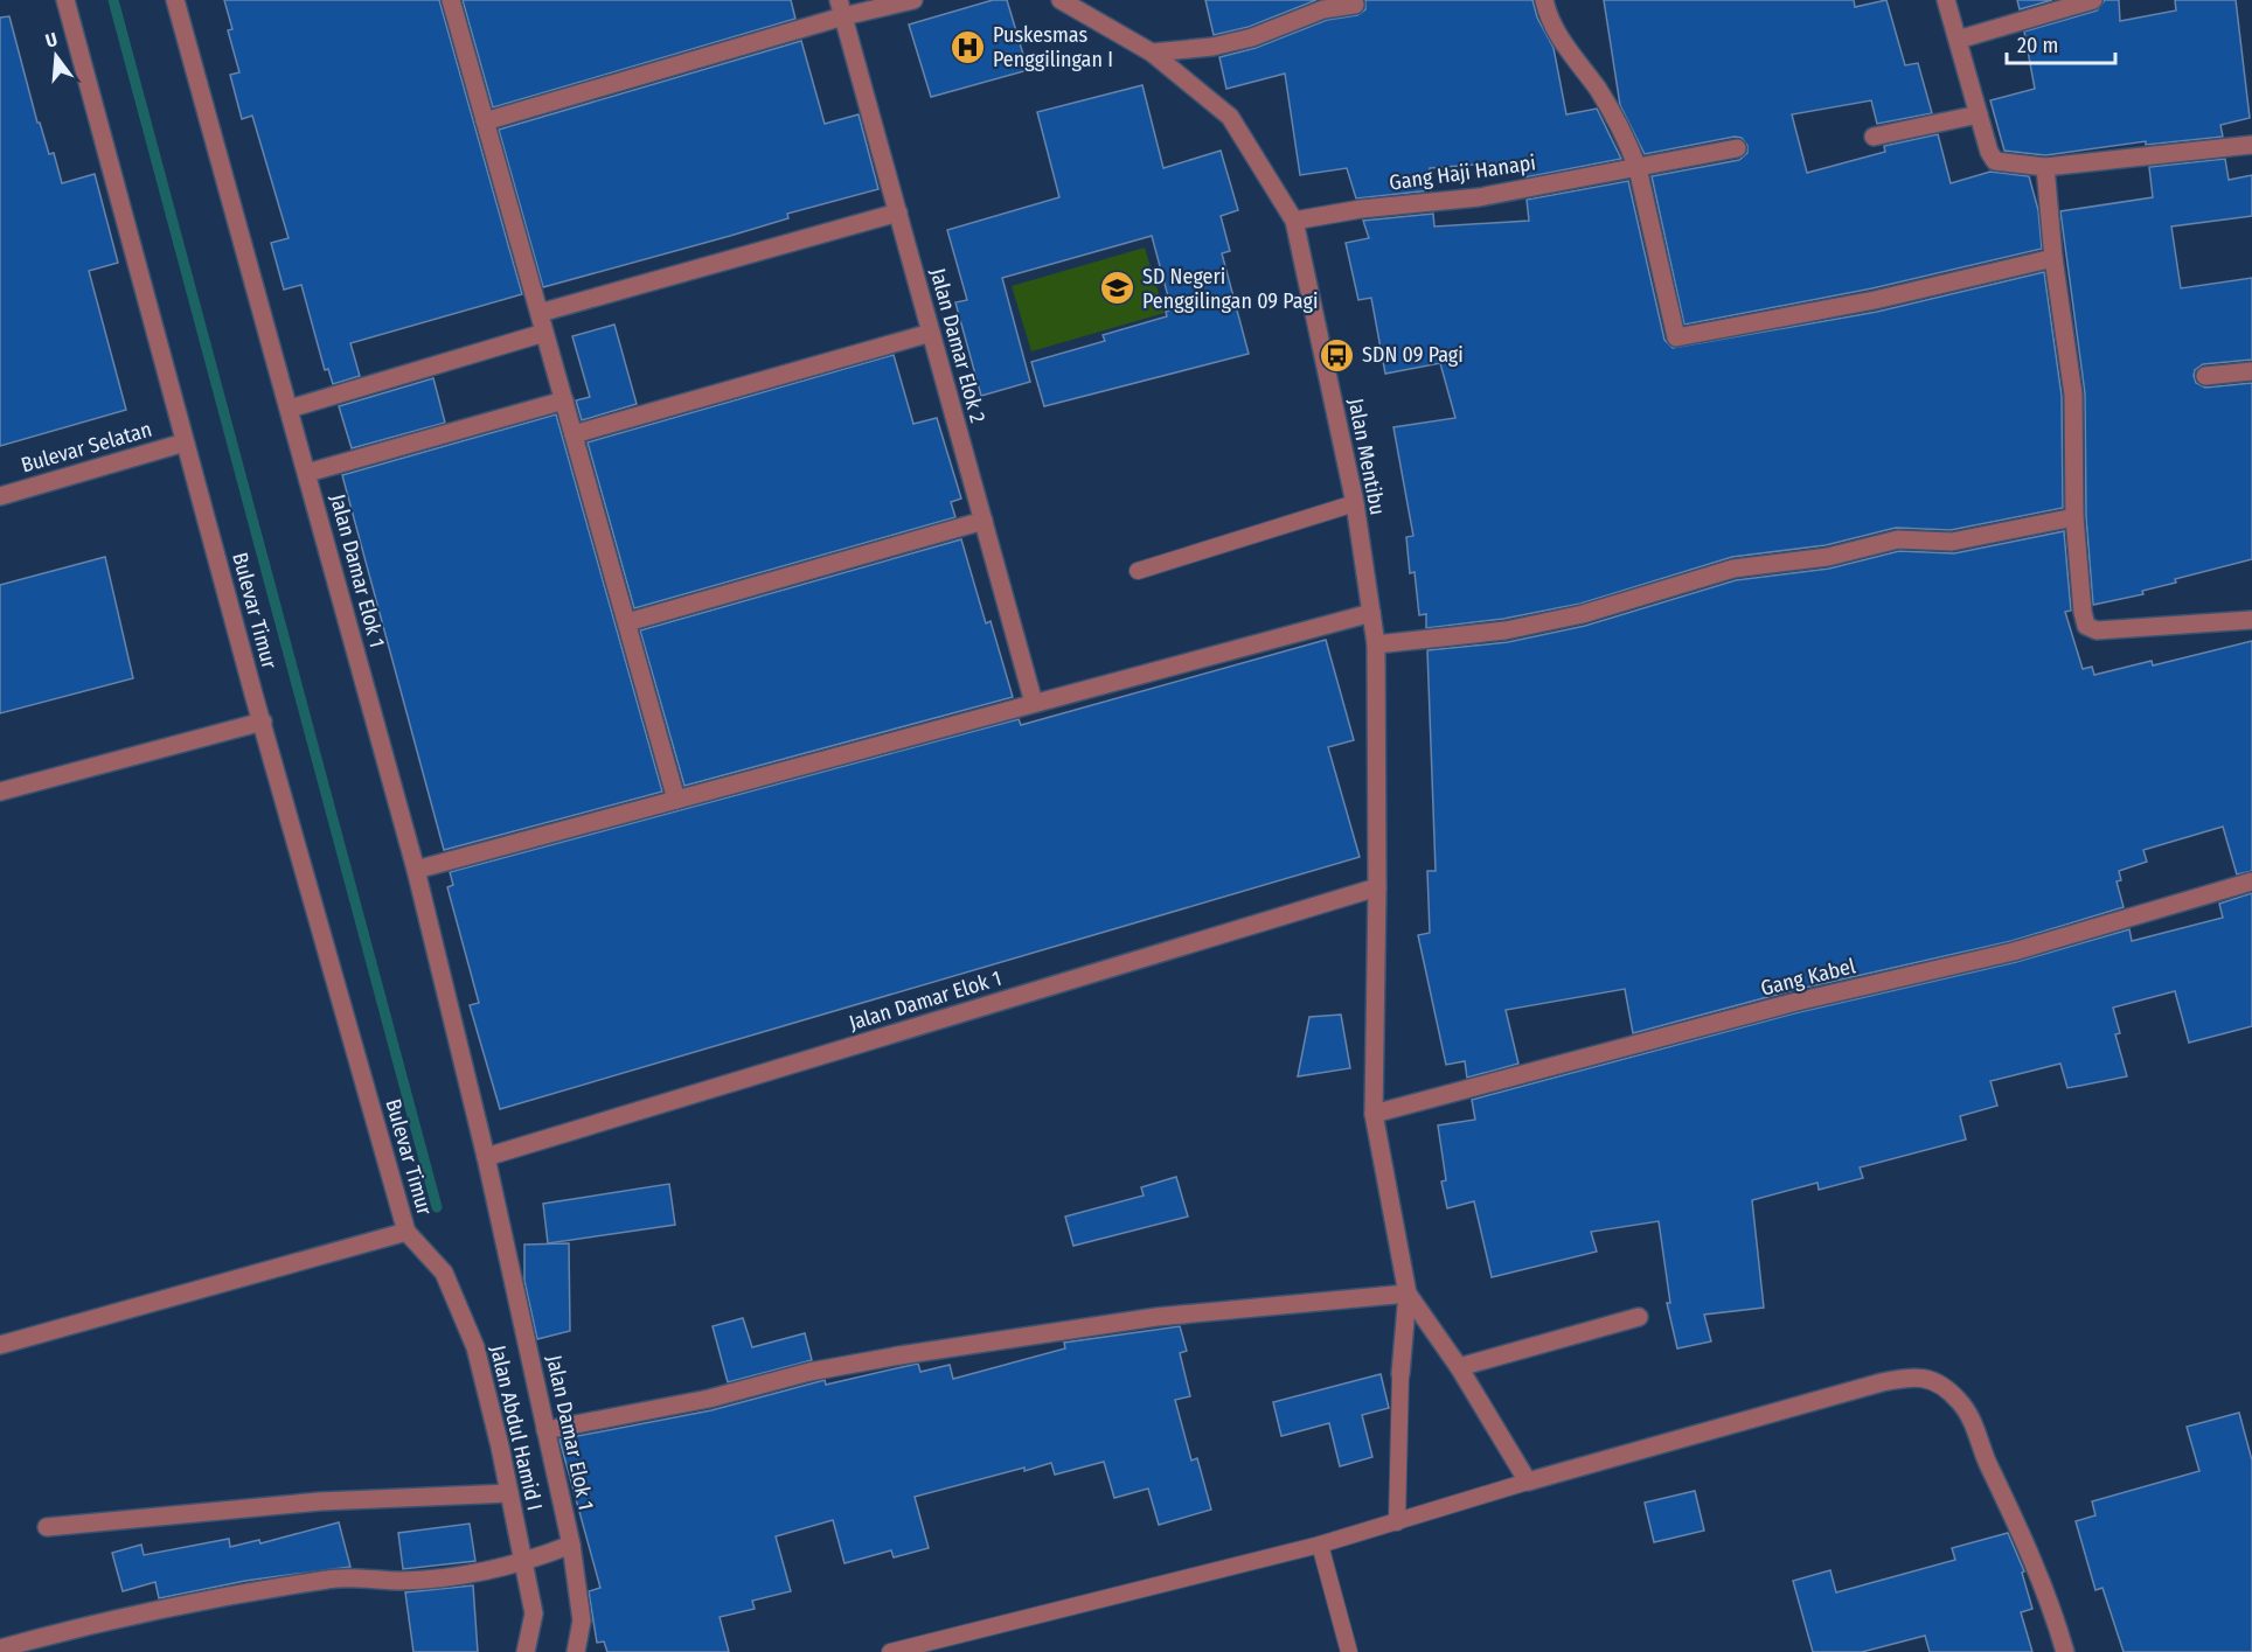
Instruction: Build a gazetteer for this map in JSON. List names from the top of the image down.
{
  "streets": {
    "street": [
      "Gang Haji Hanapi",
      "Jalan Damar Elok 2",
      "Bulevar Selatan",
      "Jalan Mentibu",
      "Jalan Damar Elok 1",
      "Bulevar Timur",
      "Gang Kabel",
      "Jalan Abdul Hamid I"
    ]
  },
  "crossings": [
    ["Gang Haji Hanapi", "Jalan Mentibu"],
    ["Bulevar Selatan", "Bulevar Timur"],
    ["Bulevar Timur", "Jalan Abdul Hamid I"]
  ],
  "places": {
    "hospital": ["Puskesmas Penggilingan I"],
    "school or university": ["SD Negeri Penggilingan 09 Pagi"],
    "bus stop": ["SDN 09 Pagi"]
  },
  "scale_bar": "20 m",
  "north": "top"
}
